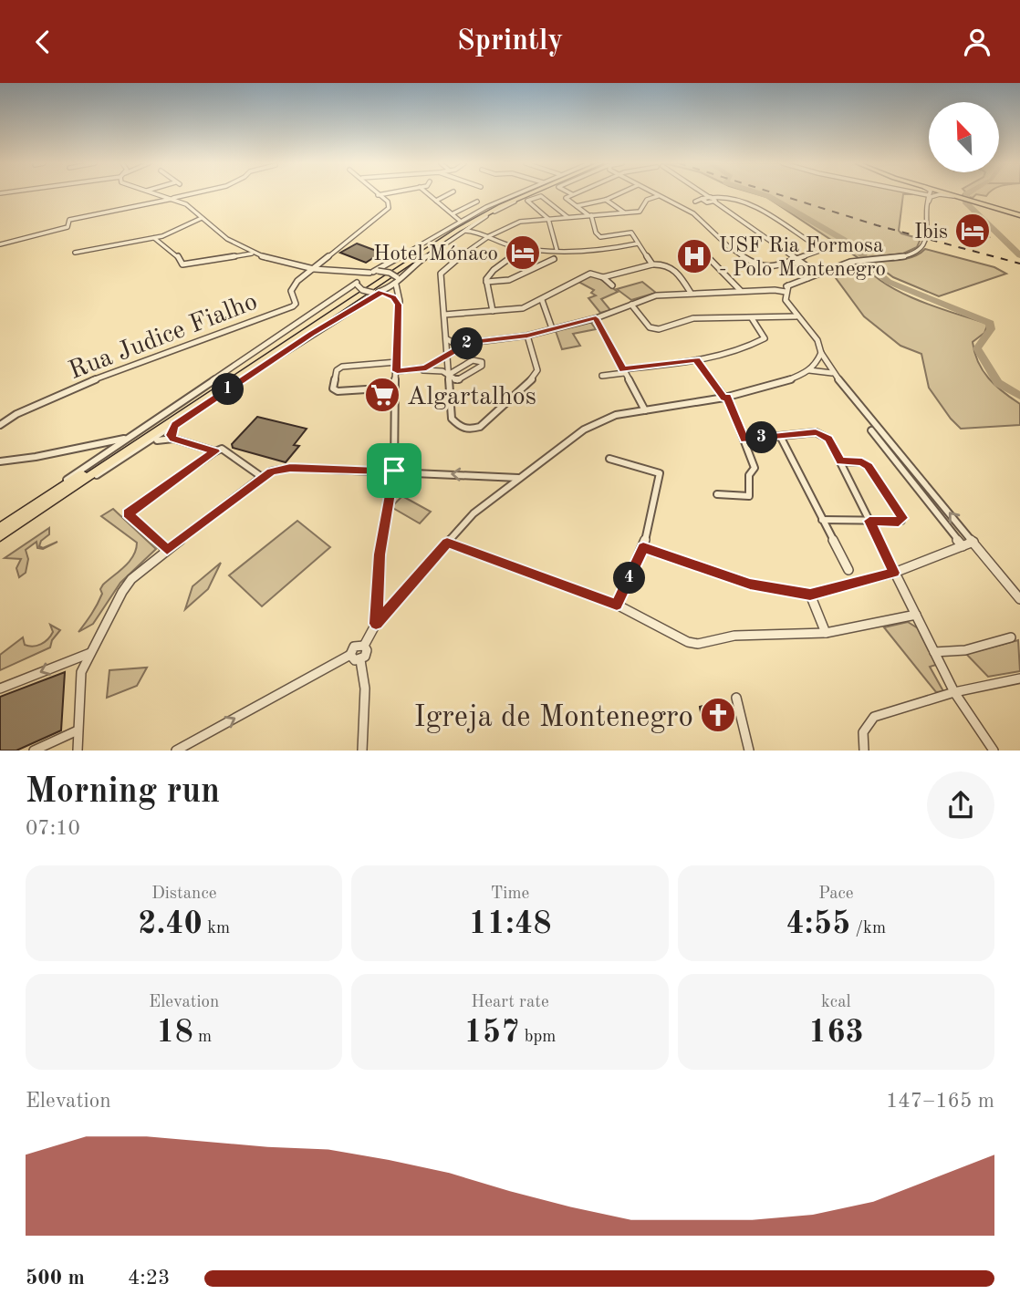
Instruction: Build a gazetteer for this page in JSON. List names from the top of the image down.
{
  "streets": {
    "street": ["Rua Judice Fialho"]
  },
  "places": {
    "hotel": ["Ibis", "Hotel Mónaco"],
    "hospital": ["USF Ria Formosa - Polo Montenegro"],
    "supermarket": ["Algartalhos"],
    "church": ["Igreja de Montenegro"]
  },
  "north": "top left",
  "page": {
    "header": "Sprintly",
    "pins": [
      "2",
      "1",
      "3",
      "4"
    ],
    "heading": ["Morning run", "07:10"],
    "stats": [
      ["Distance", "2.40 km"],
      ["Time", "11:48"],
      ["Pace", "4:55 /km"],
      ["Elevation", "18 m"],
      ["Heart rate", "157 bpm"],
      ["kcal", "163"]
    ],
    "chart": ["Elevation", "147–165 m"],
    "list": [
      {
        "name": "500 m",
        "note": "4:23"
      }
    ]
  }
}
